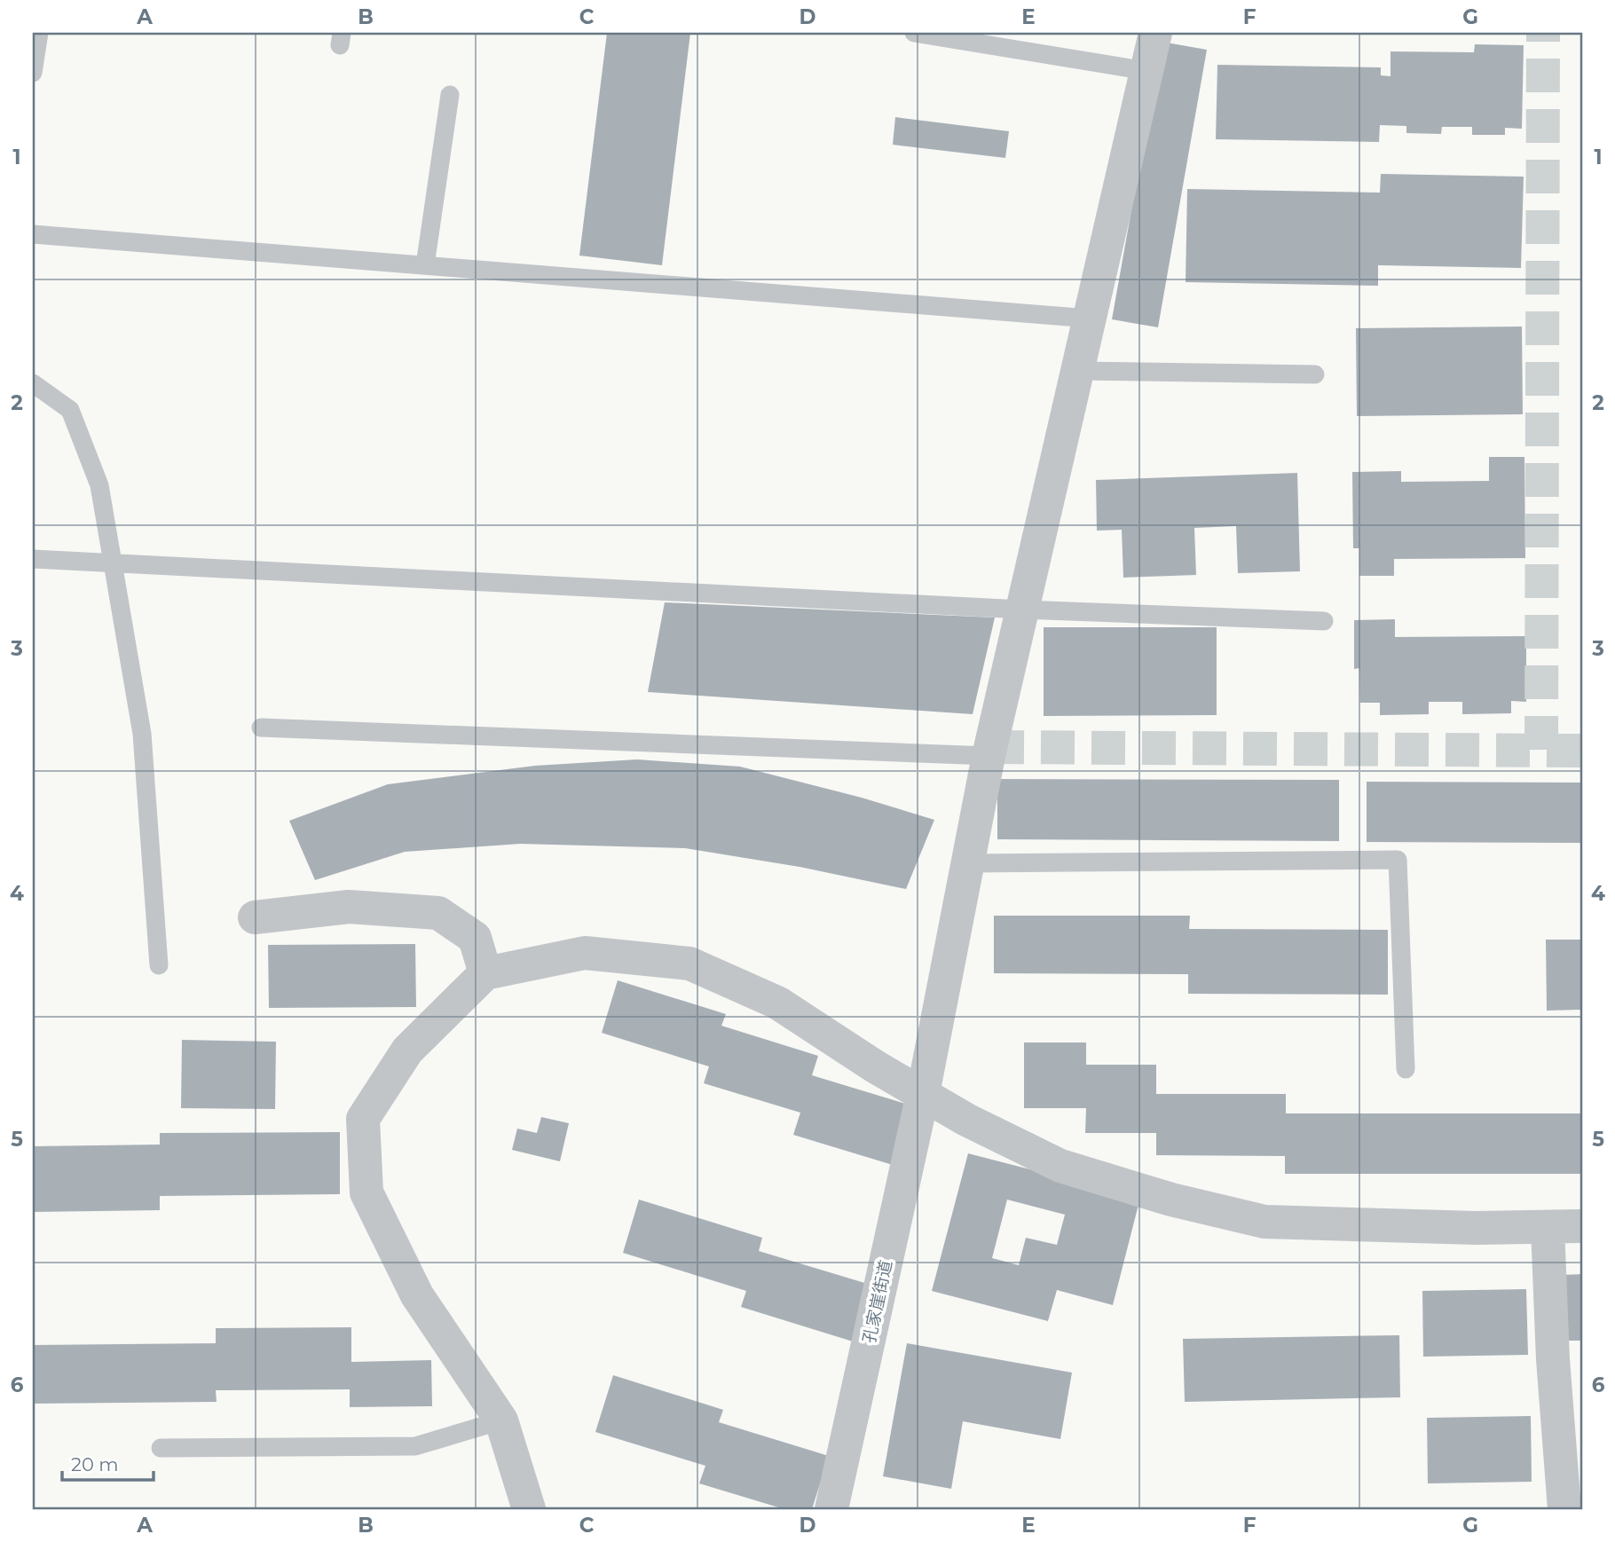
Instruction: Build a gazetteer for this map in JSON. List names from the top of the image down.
{
  "streets": {
    "street": ["孔家崖街道"]
  },
  "scale_bar": "20 m",
  "grid": {
    "columns": [
      "A",
      "B",
      "C",
      "D",
      "E",
      "F",
      "G"
    ],
    "rows": [
      "1",
      "2",
      "3",
      "4",
      "5",
      "6"
    ]
  }
}
